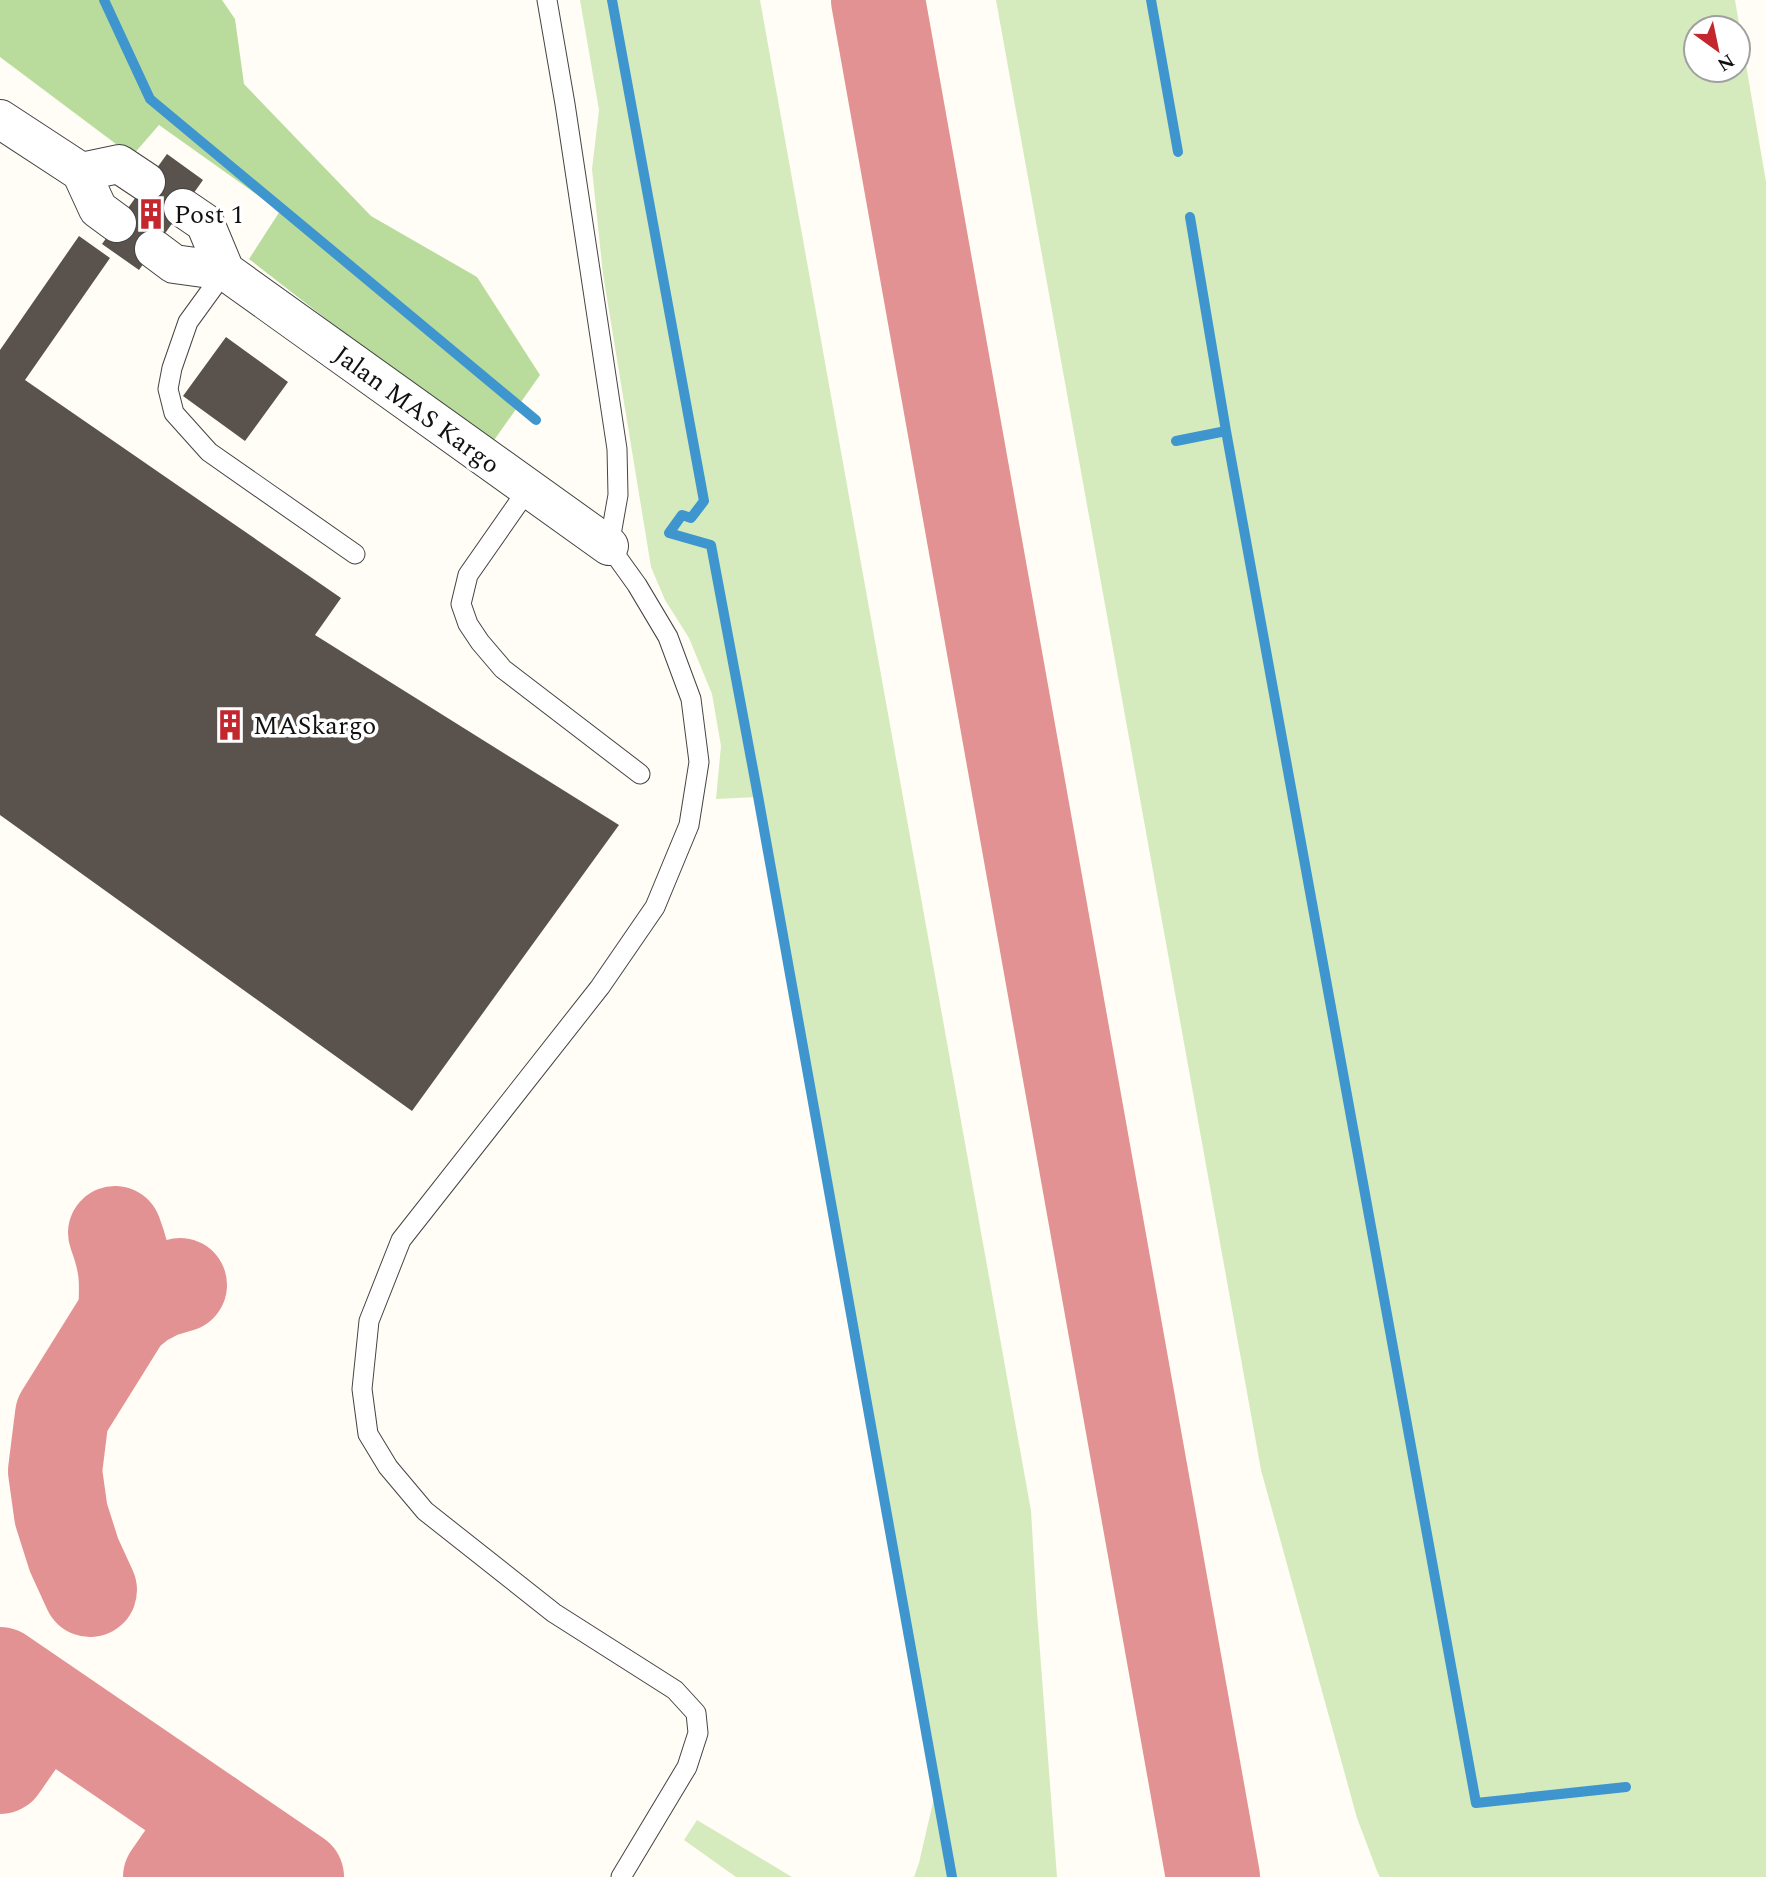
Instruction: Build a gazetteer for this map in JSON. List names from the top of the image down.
{
  "streets": {
    "street": ["Jalan MAS Kargo"]
  },
  "places": {
    "building": ["Post 1", "MASkargo"]
  },
  "north": "bottom right"
}
